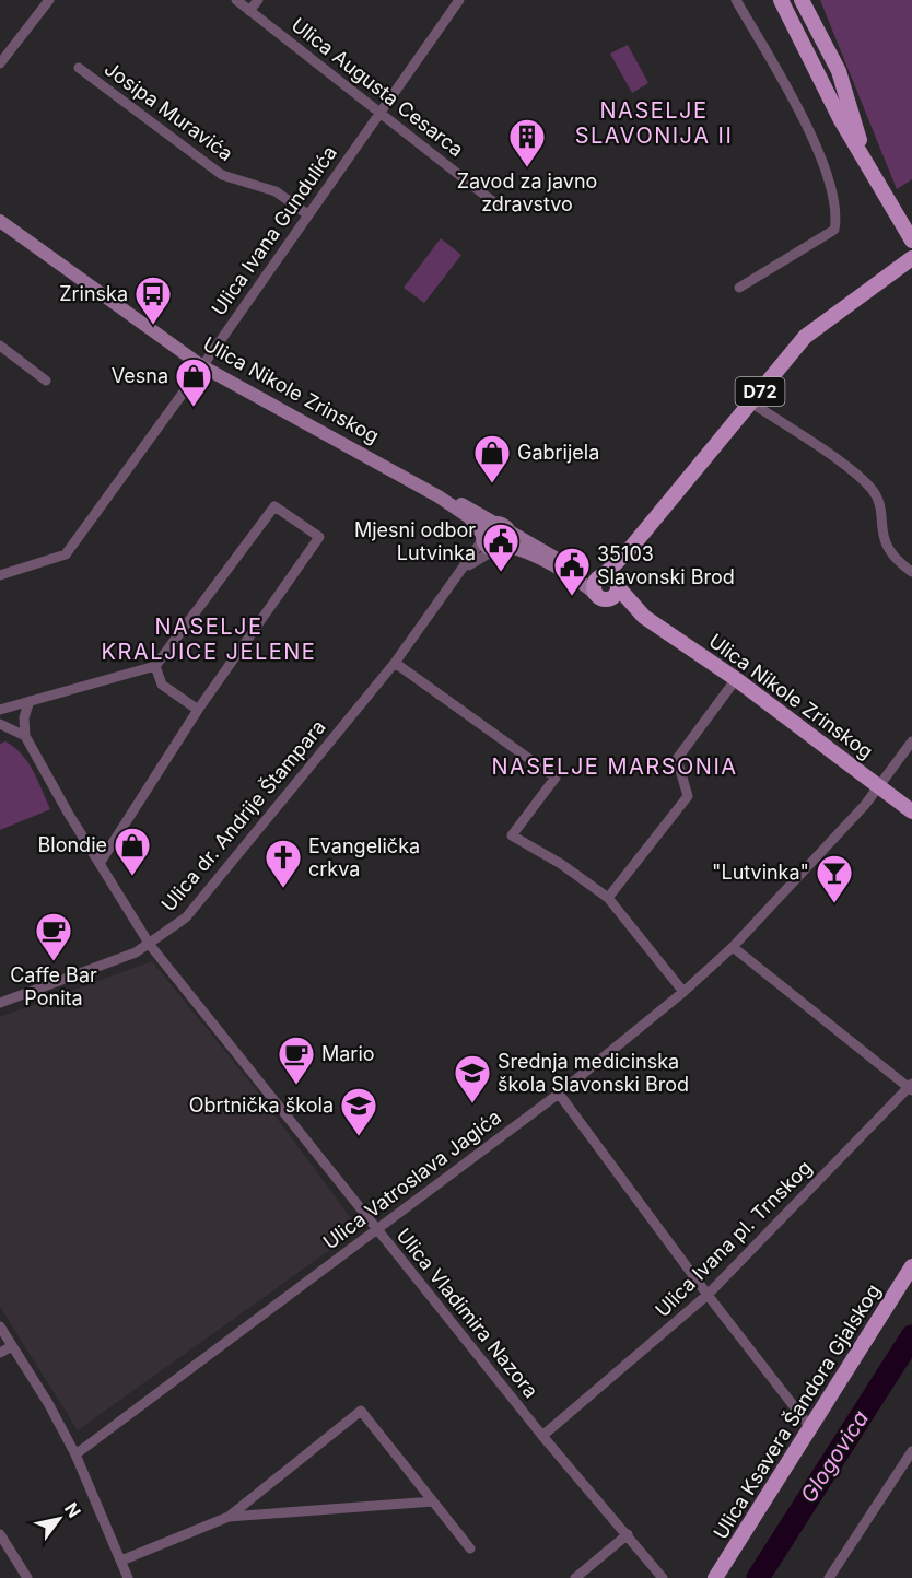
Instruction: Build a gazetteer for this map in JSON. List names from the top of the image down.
{
  "streets": {
    "main road": ["Ulica Nikole Zrinskog", "D72", "Ulica Ksavera Šandora Gjalskog"],
    "street": [
      "Ulica Augusta Cesarca",
      "Josipa Muravića",
      "Ulica Ivana Gundulića",
      "Ulica dr. Andrije Štampara",
      "Ulica Vatroslava Jagića",
      "Ulica Ivana pl. Trnskog",
      "Ulica Vladimira Nazora"
    ]
  },
  "crossings": [
    ["Ulica Augusta Cesarca", "Ulica Ivana Gundulića"],
    ["Josipa Muravića", "Ulica Ivana Gundulića"],
    ["Ulica Ivana Gundulića", "Ulica Nikole Zrinskog"],
    ["Ulica Nikole Zrinskog", "D72"],
    ["Ulica Nikole Zrinskog", "Ulica dr. Andrije Štampara"],
    ["Ulica Nikole Zrinskog", "Ulica Vatroslava Jagića"],
    ["Ulica dr. Andrije Štampara", "Ulica Vladimira Nazora"],
    ["Ulica Vatroslava Jagića", "Ulica Vladimira Nazora"],
    ["Ulica Ivana pl. Trnskog", "Ulica Vladimira Nazora"]
  ],
  "districts": ["NASELJE SLAVONIJA II", "NASELJE KRALJICE JELENE", "NASELJE MARSONIA"],
  "water": ["Glogovica"],
  "places": {
    "building": ["Zavod za javno zdravstvo"],
    "bus stop": ["Zrinska"],
    "shop": ["Vesna", "Gabrijela", "Blondie"],
    "public building": ["Mjesni odbor Lutvinka", "35103 Slavonski Brod"],
    "church": ["Evangelička crkva"],
    "bar": ["\"Lutvinka\""],
    "cafe": ["Caffe Bar Ponita", "Mario"],
    "school or university": ["Srednja medicinska škola Slavonski Brod", "Obrtnička škola"]
  },
  "north": "top right"
}
